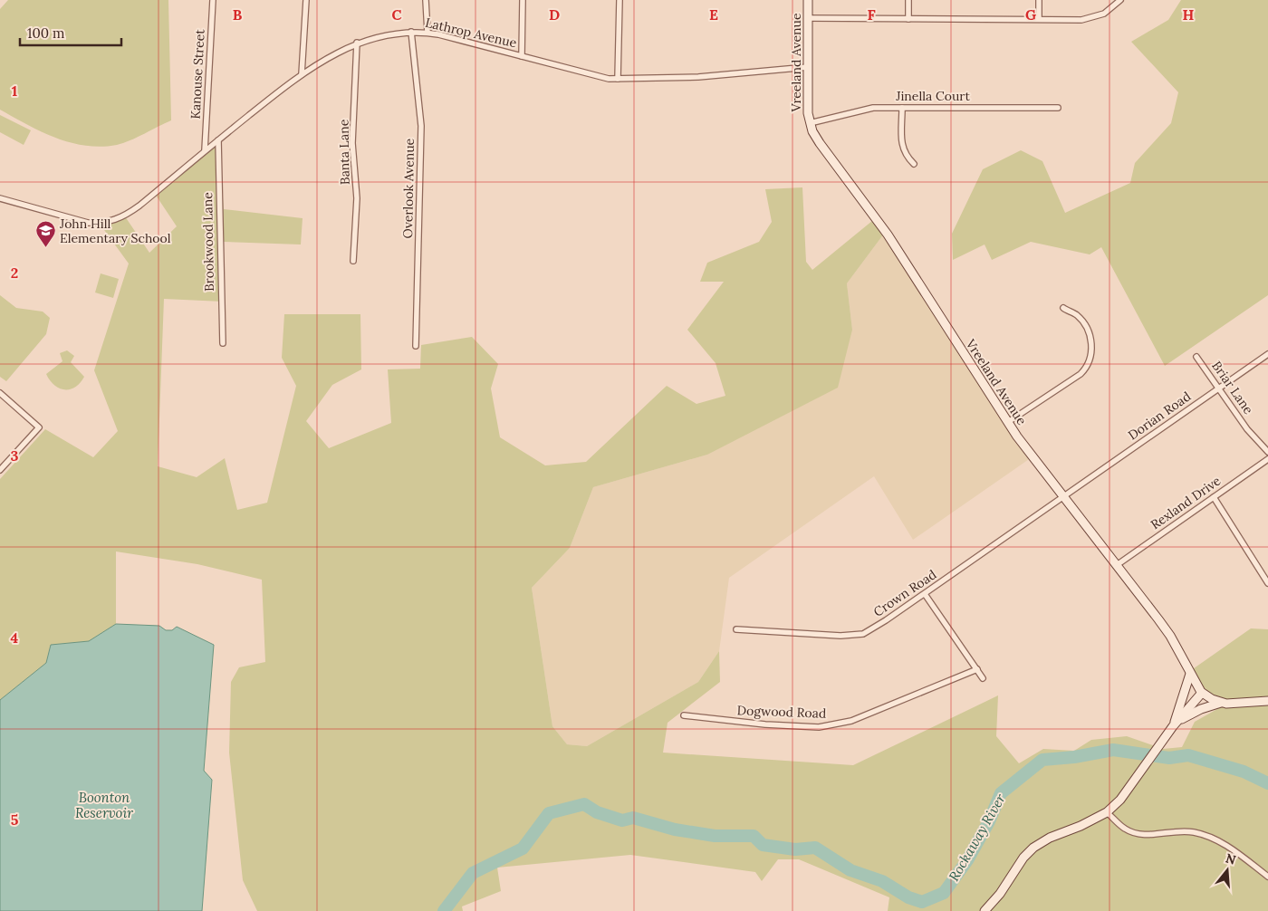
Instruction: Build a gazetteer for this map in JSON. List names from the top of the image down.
{
  "streets": {
    "street": [
      "Lathrop Avenue",
      "Vreeland Avenue",
      "Kanouse Street",
      "Jinella Court",
      "Banta Lane",
      "Overlook Avenue",
      "Brookwood Lane",
      "Briar Lane",
      "Dorian Road",
      "Rexland Drive",
      "Crown Road",
      "Dogwood Road"
    ]
  },
  "crossings": [
    ["Lathrop Avenue", "Vreeland Avenue"],
    ["Lathrop Avenue", "Kanouse Street"],
    ["Lathrop Avenue", "Banta Lane"],
    ["Lathrop Avenue", "Overlook Avenue"],
    ["Lathrop Avenue", "Brookwood Lane"],
    ["Vreeland Avenue", "Jinella Court"],
    ["Vreeland Avenue", "Dorian Road"],
    ["Vreeland Avenue", "Rexland Drive"],
    ["Vreeland Avenue", "Crown Road"],
    ["Briar Lane", "Dorian Road"],
    ["Dorian Road", "Crown Road"]
  ],
  "water": ["Boonton Reservoir", "Rockaway River"],
  "places": {
    "school or university": ["John Hill Elementary School"]
  },
  "scale_bar": "100 m",
  "north": "top",
  "grid": {
    "columns": [
      "B",
      "C",
      "D",
      "E",
      "F",
      "G",
      "H"
    ],
    "rows": [
      "1",
      "2",
      "3",
      "4",
      "5"
    ]
  }
}
